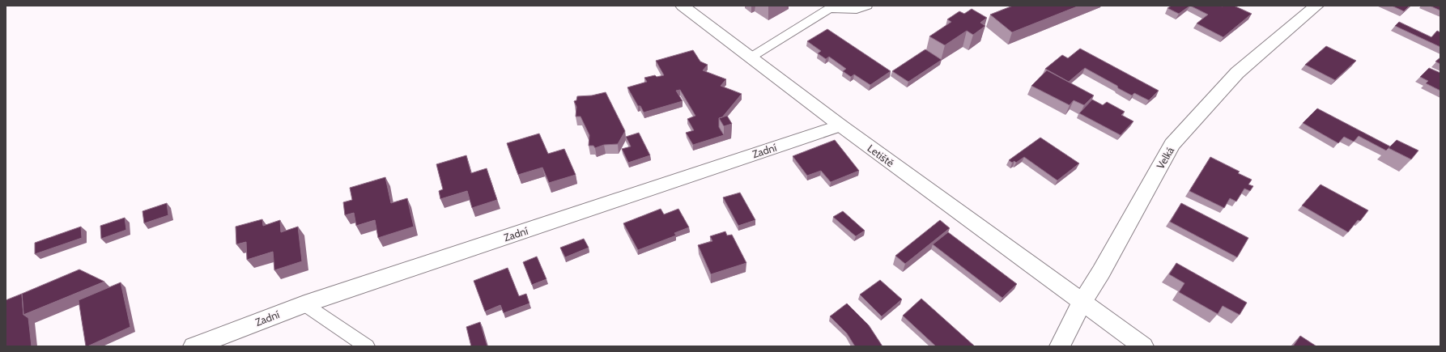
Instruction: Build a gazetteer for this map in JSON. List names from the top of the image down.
{
  "streets": {
    "street": ["Zadní", "Letiště", "Velká"]
  },
  "crossings": [
    ["Zadní", "Letiště"],
    ["Letiště", "Velká"]
  ]
}
